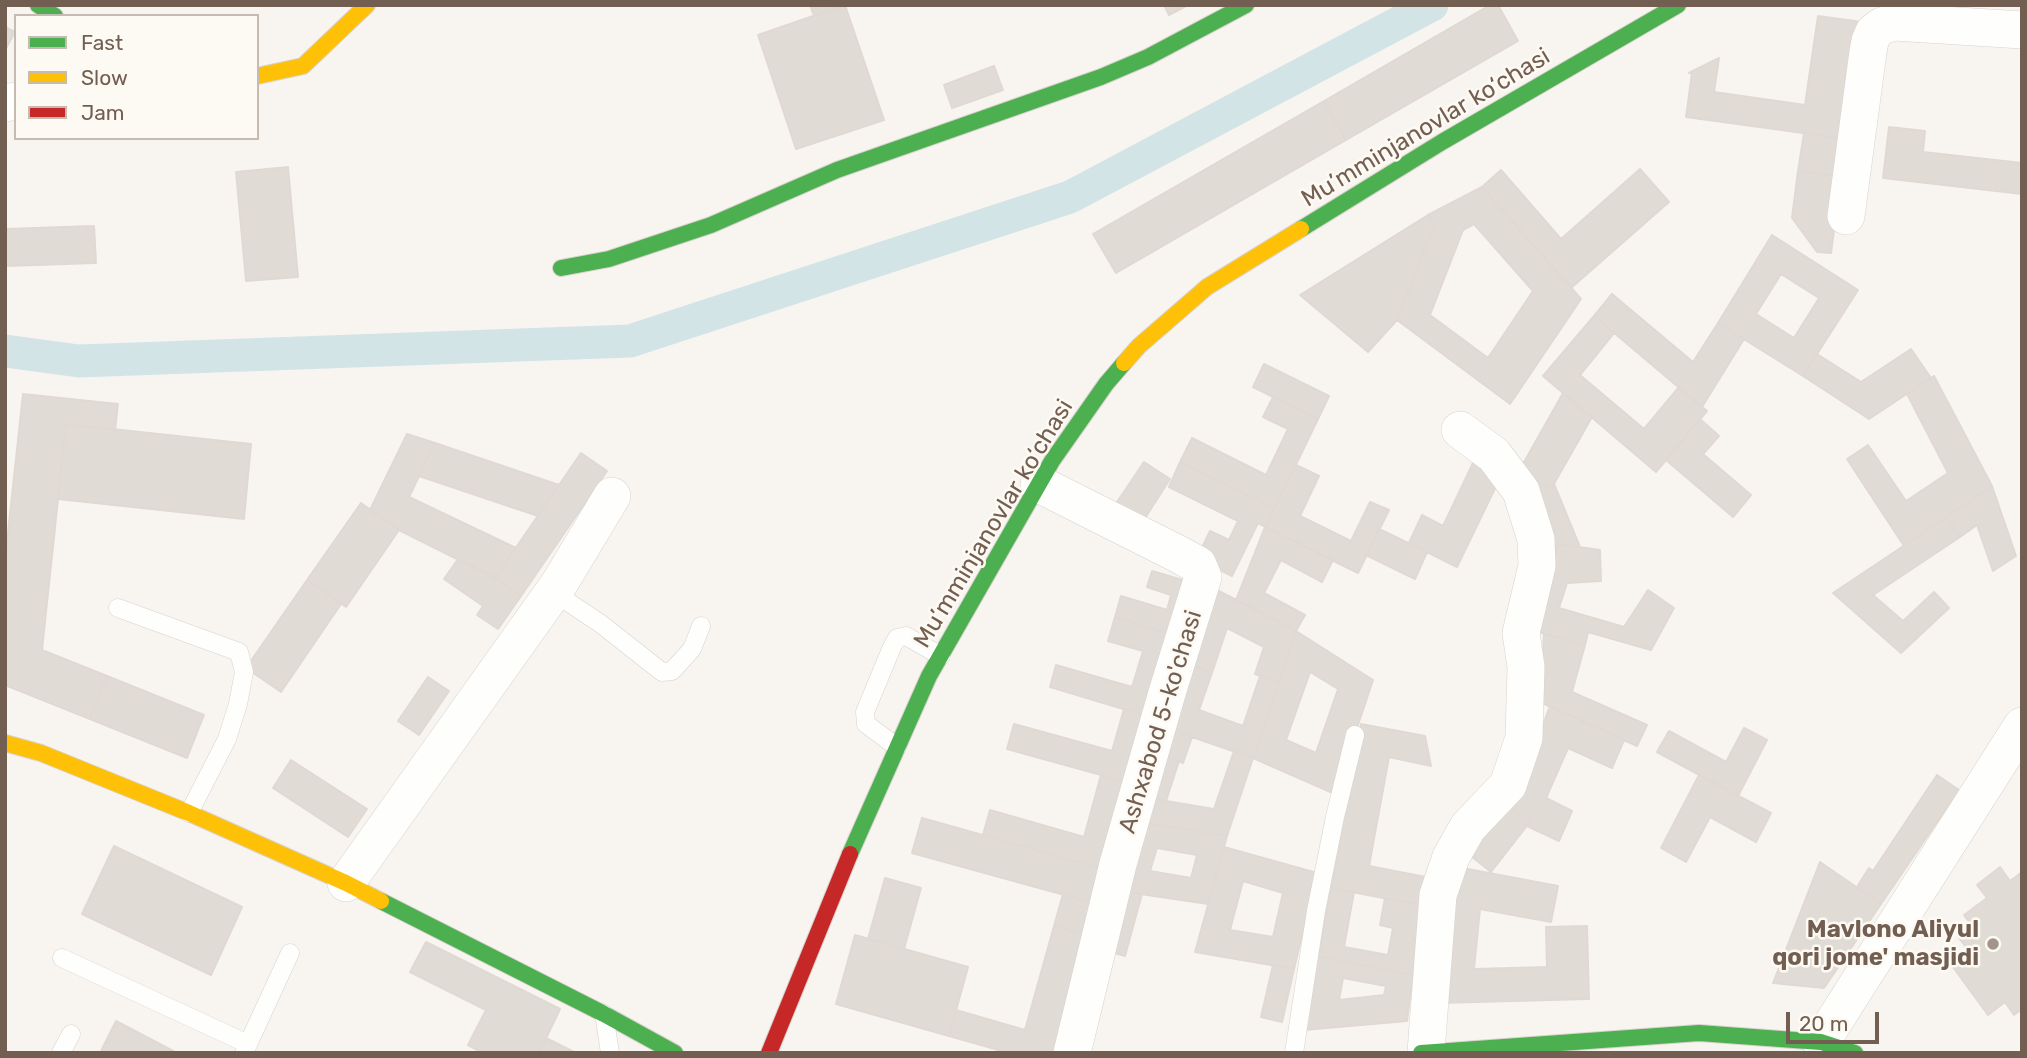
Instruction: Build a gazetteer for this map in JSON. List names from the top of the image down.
{
  "streets": {
    "main road": ["Mu’mminjanovlar ko‘chasi"],
    "street": ["Ashxabod 5-ko'chasi"]
  },
  "crossings": [
    ["Mu’mminjanovlar ko‘chasi", "Ashxabod 5-ko'chasi"]
  ],
  "places": ["Mavlono Aliyul qori jome' masjidi"],
  "legend": ["Fast", "Slow", "Jam"],
  "scale_bar": "20 m"
}
